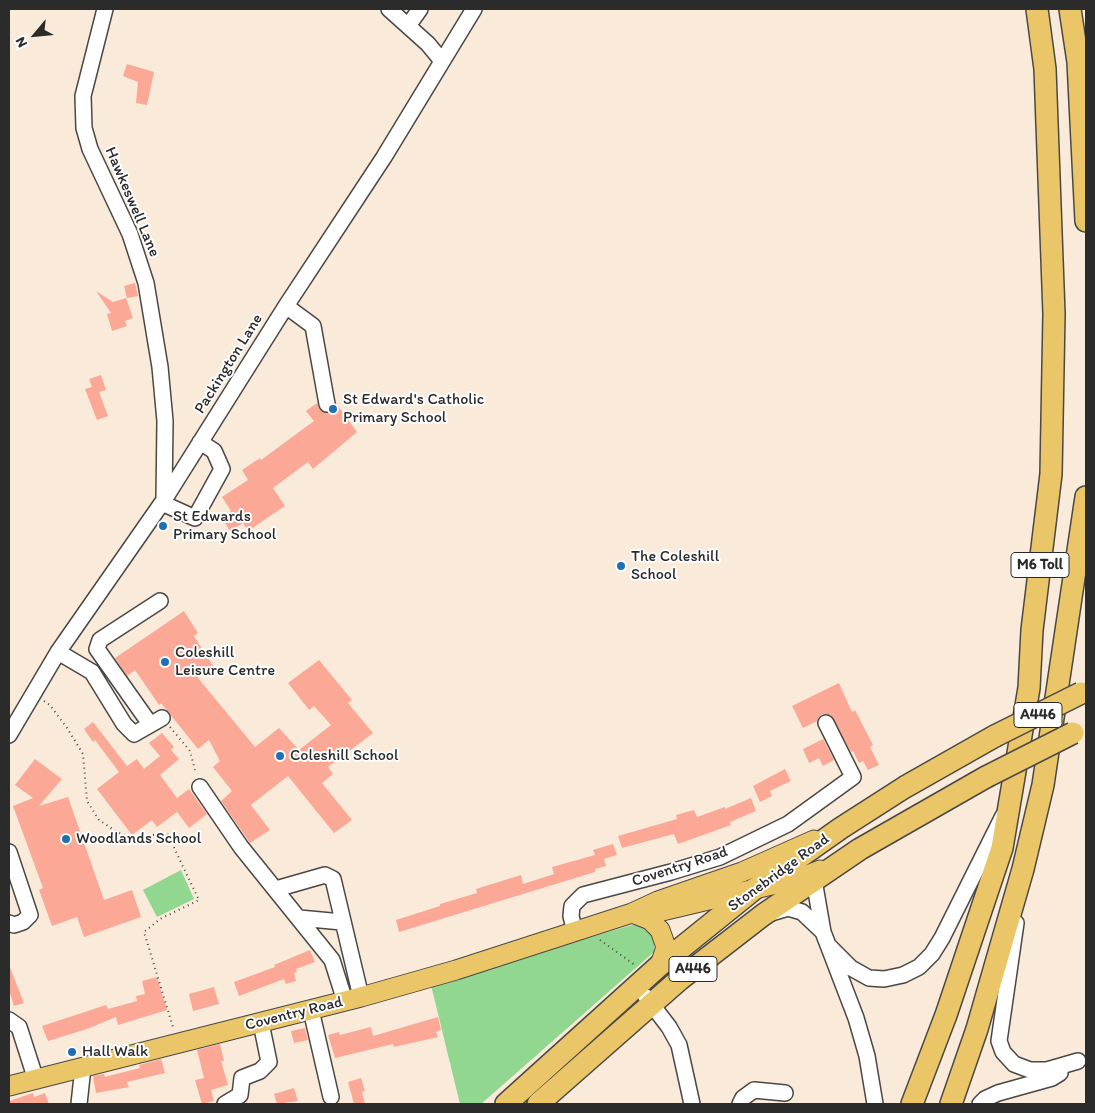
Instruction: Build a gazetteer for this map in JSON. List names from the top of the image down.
{
  "streets": {
    "highway": ["M6 Toll", "A446", "Stonebridge Road"],
    "main road": ["Coventry Road"],
    "street": ["Hawkeswell Lane", "Packington Lane"]
  },
  "crossings": [
    ["Hawkeswell Lane", "Packington Lane"]
  ],
  "places": [
    "St Edward's Catholic Primary School",
    "St Edwards Primary School",
    "The Coleshill School",
    "Coleshill Leisure Centre",
    "Coleshill School",
    "Woodlands School",
    "Hall Walk"
  ],
  "north": "bottom left"
}
